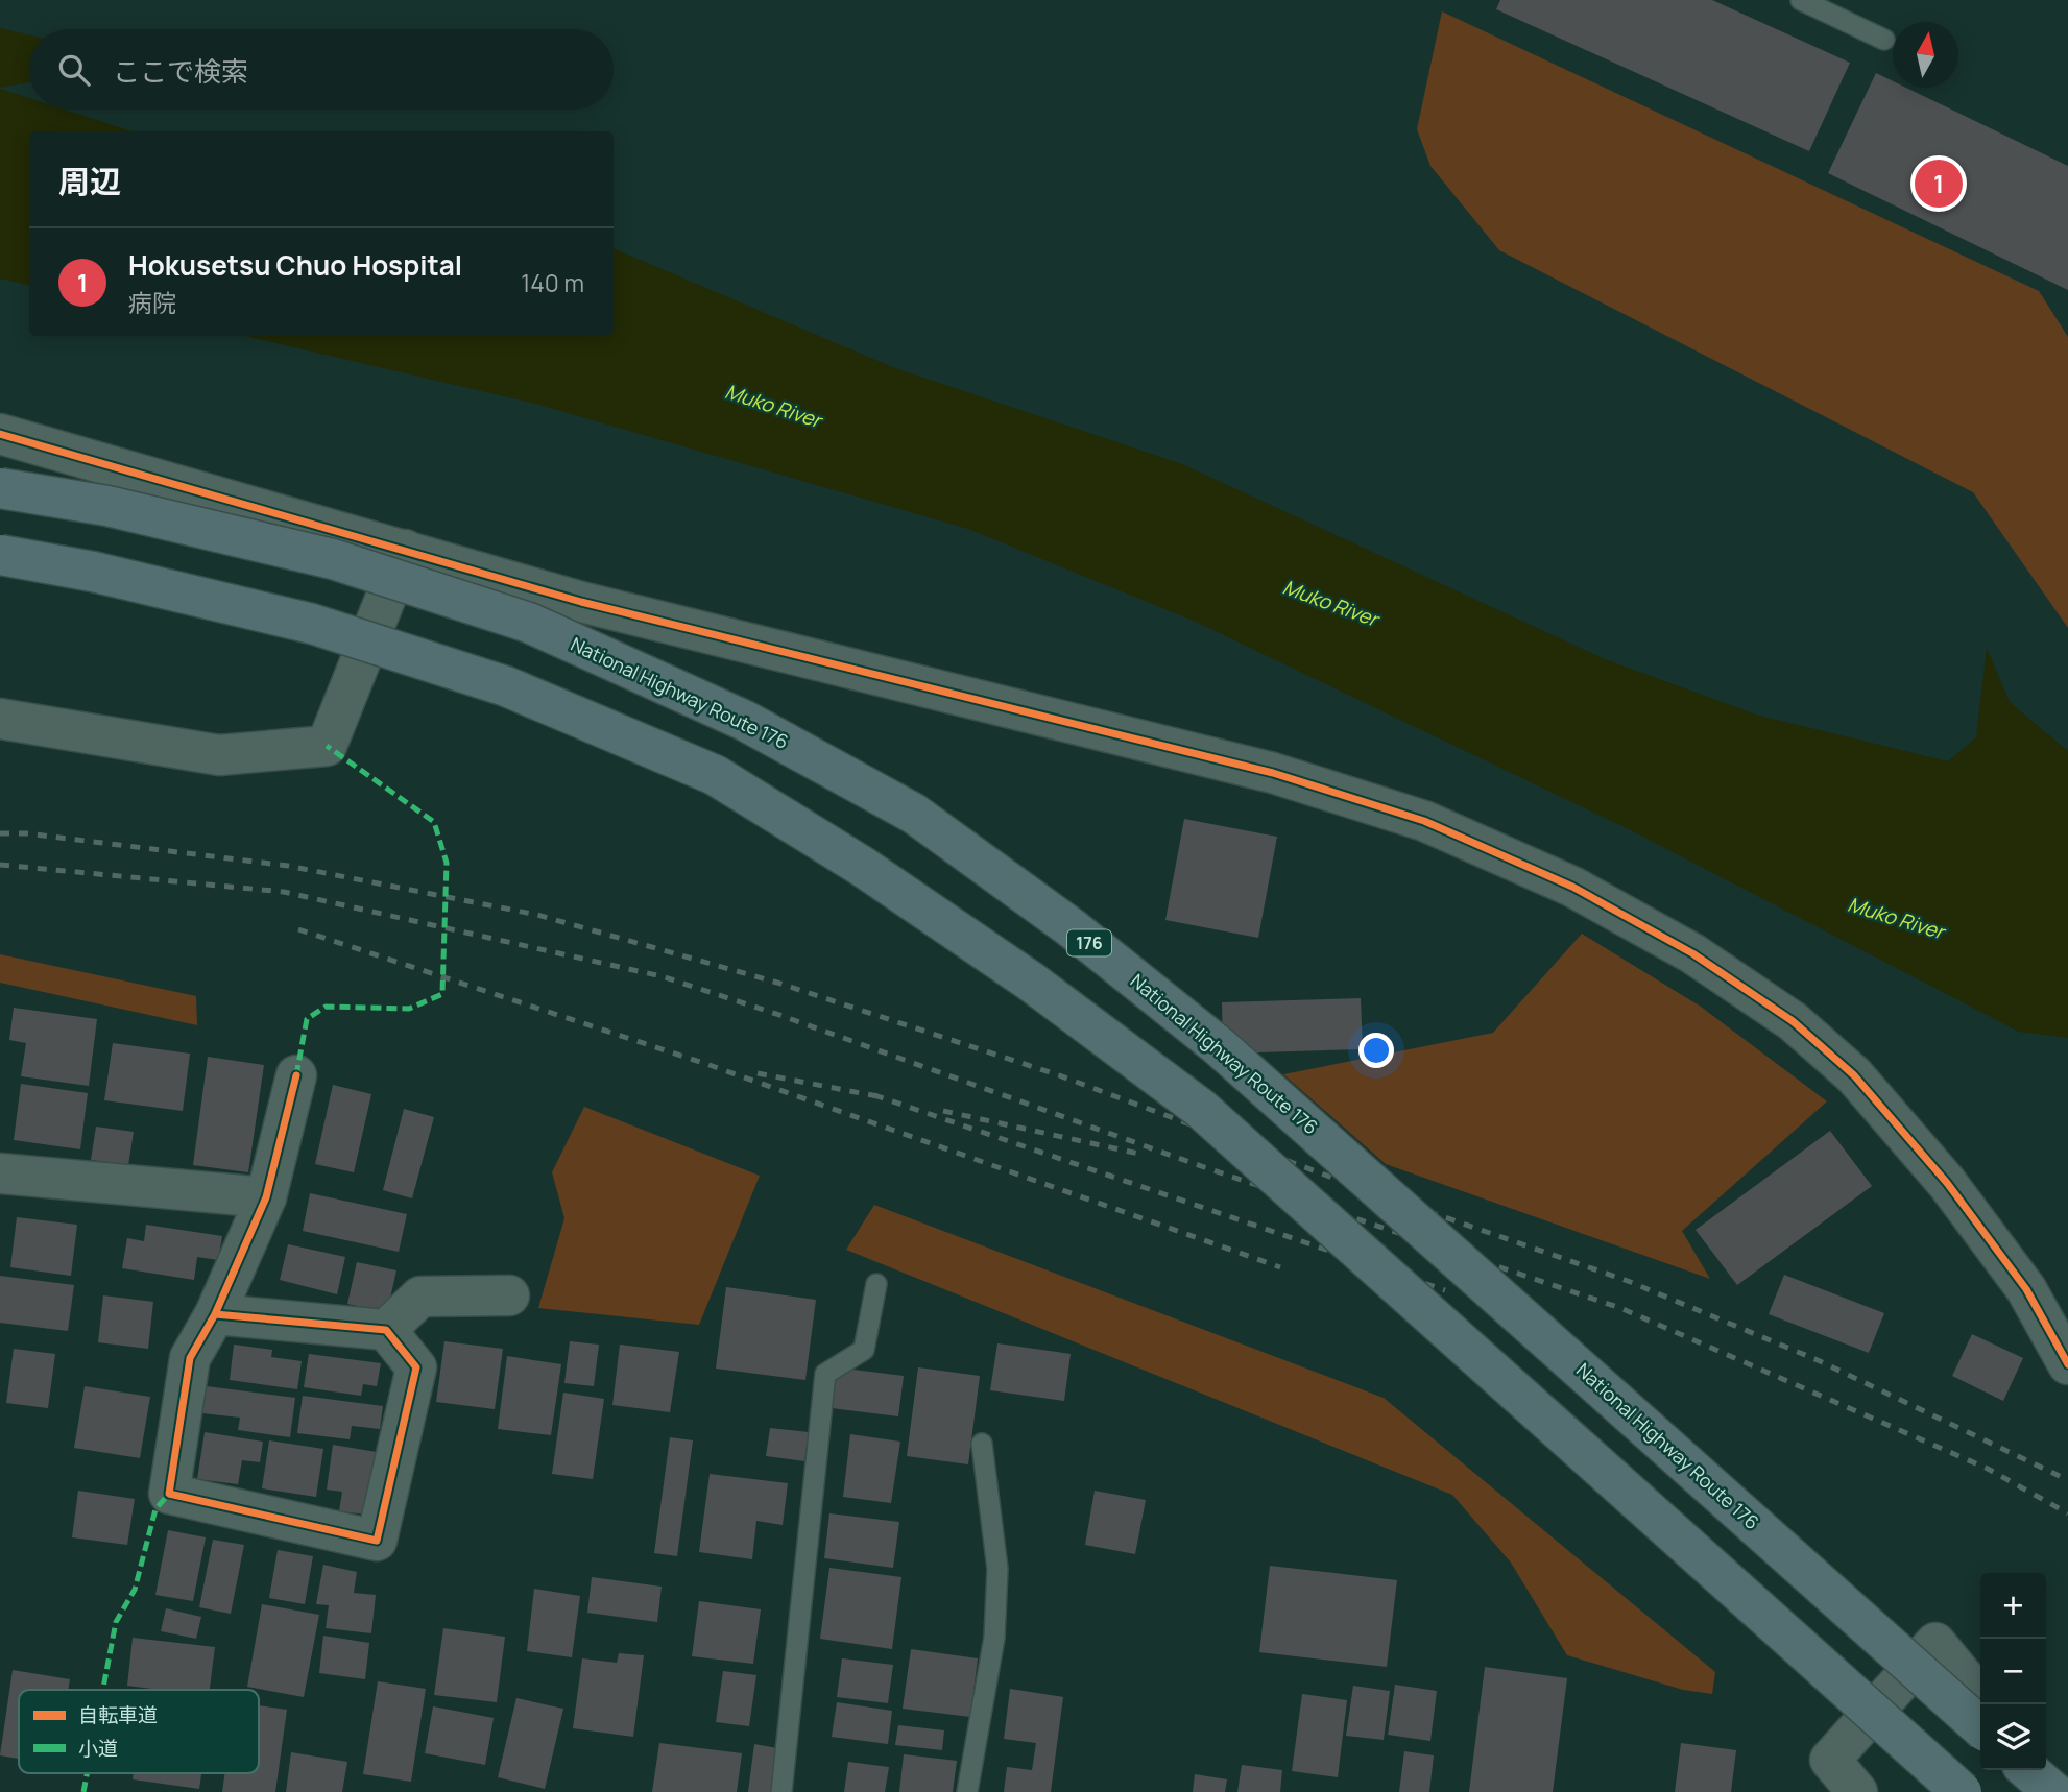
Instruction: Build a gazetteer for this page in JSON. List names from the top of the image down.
{
  "streets": {
    "highway": ["National Highway Route 176", "176"]
  },
  "water": ["Muko River"],
  "legend": ["自転車道", "小道"],
  "north": "top",
  "page": {
    "search": "ここで検索",
    "heading": "周辺",
    "pins": "1",
    "list": [
      {
        "mark": "1",
        "name": "Hokusetsu Chuo Hospital",
        "note": "病院",
        "value": "140 m"
      }
    ],
    "map_buttons": ["+", "−"]
  }
}
